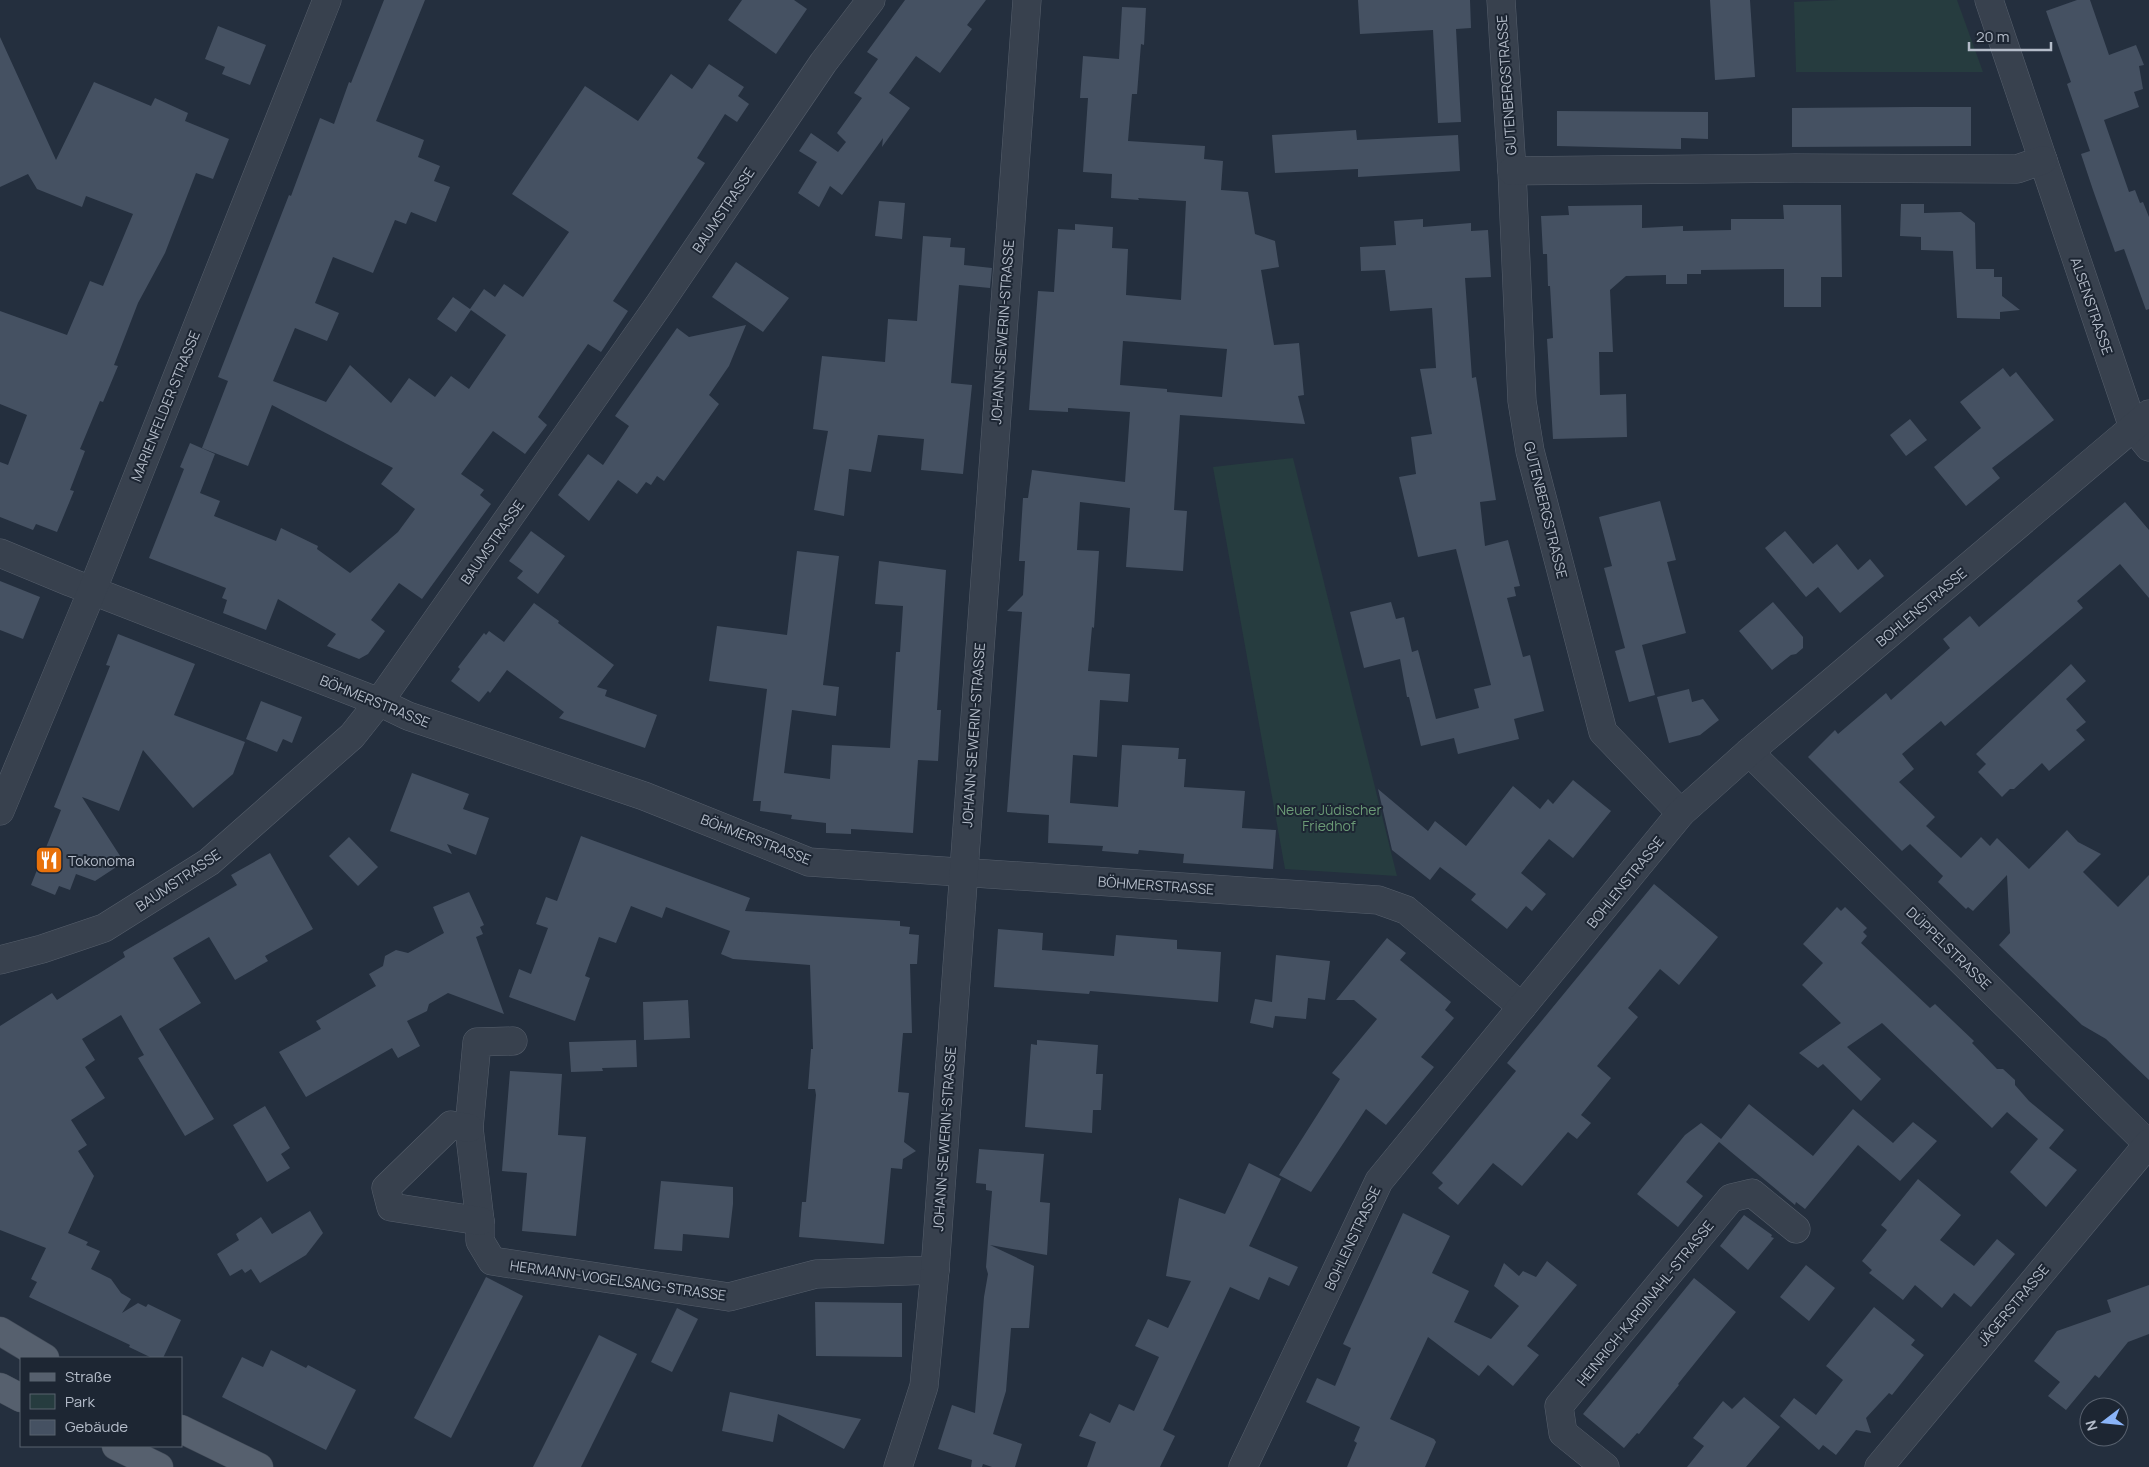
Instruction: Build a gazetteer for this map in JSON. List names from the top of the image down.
{
  "streets": {
    "street": [
      "GUTENBERGSTRASSE",
      "BAUMSTRASSE",
      "ALSENSTRASSE",
      "JOHANN-SEWERIN-STRASSE",
      "MARIENFELDER STRASSE",
      "BOHLENSTRASSE",
      "BÖHMERSTRASSE",
      "DÜPPELSTRASSE",
      "HERMANN-VOGELSANG-STRASSE",
      "HEINRICH-KARDINAHL-STRASSE",
      "JÄGERSTRASSE"
    ]
  },
  "crossings": [
    ["GUTENBERGSTRASSE", "ALSENSTRASSE"],
    ["GUTENBERGSTRASSE", "BOHLENSTRASSE"],
    ["BAUMSTRASSE", "BÖHMERSTRASSE"],
    ["ALSENSTRASSE", "BOHLENSTRASSE"],
    ["JOHANN-SEWERIN-STRASSE", "BÖHMERSTRASSE"],
    ["JOHANN-SEWERIN-STRASSE", "HERMANN-VOGELSANG-STRASSE"],
    ["MARIENFELDER STRASSE", "BÖHMERSTRASSE"],
    ["BOHLENSTRASSE", "BÖHMERSTRASSE"],
    ["BOHLENSTRASSE", "DÜPPELSTRASSE"],
    ["DÜPPELSTRASSE", "JÄGERSTRASSE"]
  ],
  "parks": ["Neuer Jüdischer Friedhof"],
  "places": {
    "restaurant": ["Tokonoma"]
  },
  "legend": ["Straße", "Park", "Gebäude"],
  "scale_bar": "20 m",
  "north": "left"
}
